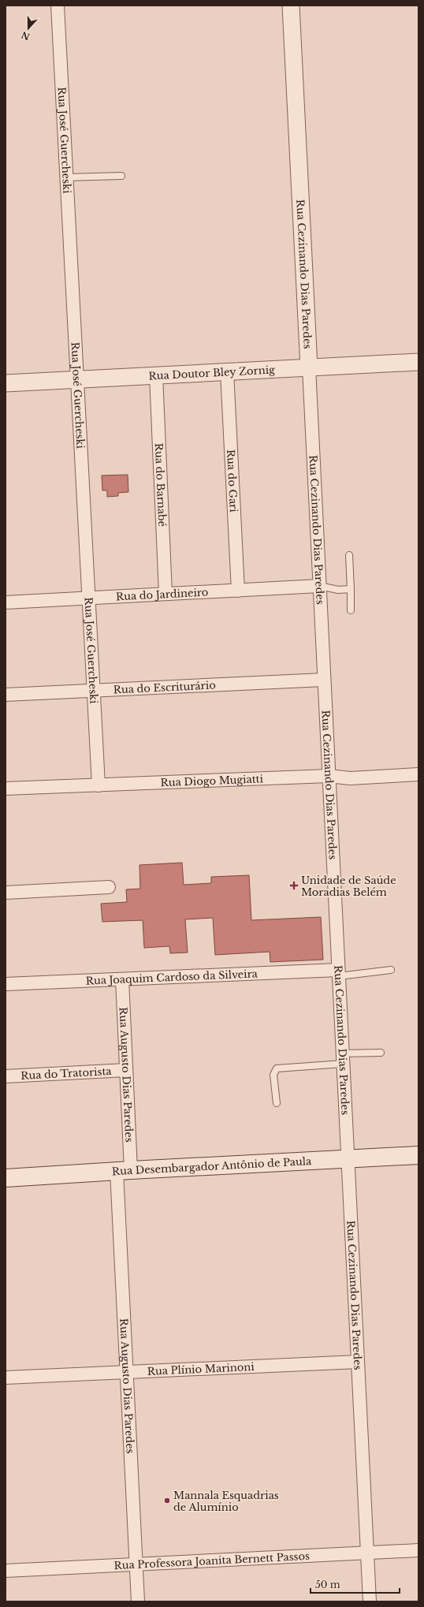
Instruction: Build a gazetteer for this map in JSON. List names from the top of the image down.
{
  "streets": {
    "main road": ["Rua Desembargador Antônio de Paula"],
    "street": [
      "Rua José Guercheski",
      "Rua Cezinando Dias Paredes",
      "Rua Doutor Bley Zornig",
      "Rua do Gari",
      "Rua do Barnabé",
      "Rua do Jardineiro",
      "Rua do Escriturário",
      "Rua Diogo Mugiatti",
      "Rua Joaquim Cardoso da Silveira",
      "Rua do Tratorista",
      "Rua Augusto Dias Paredes",
      "Rua Plínio Marinoni",
      "Rua Professora Joanita Bernett Passos"
    ]
  },
  "crossings": [
    ["Rua José Guercheski", "Rua Doutor Bley Zornig"],
    ["Rua José Guercheski", "Rua do Jardineiro"],
    ["Rua José Guercheski", "Rua do Escriturário"],
    ["Rua José Guercheski", "Rua Diogo Mugiatti"],
    ["Rua Cezinando Dias Paredes", "Rua Doutor Bley Zornig"],
    ["Rua Cezinando Dias Paredes", "Rua do Jardineiro"],
    ["Rua Cezinando Dias Paredes", "Rua do Escriturário"],
    ["Rua Cezinando Dias Paredes", "Rua Diogo Mugiatti"],
    ["Rua Cezinando Dias Paredes", "Rua Joaquim Cardoso da Silveira"],
    ["Rua Cezinando Dias Paredes", "Rua Desembargador Antônio de Paula"],
    ["Rua Cezinando Dias Paredes", "Rua Plínio Marinoni"],
    ["Rua Cezinando Dias Paredes", "Rua Professora Joanita Bernett Passos"],
    ["Rua Doutor Bley Zornig", "Rua do Gari"],
    ["Rua Doutor Bley Zornig", "Rua do Barnabé"],
    ["Rua do Gari", "Rua do Jardineiro"],
    ["Rua do Barnabé", "Rua do Jardineiro"],
    ["Rua Joaquim Cardoso da Silveira", "Rua Augusto Dias Paredes"],
    ["Rua do Tratorista", "Rua Augusto Dias Paredes"],
    ["Rua Augusto Dias Paredes", "Rua Desembargador Antônio de Paula"],
    ["Rua Augusto Dias Paredes", "Rua Plínio Marinoni"],
    ["Rua Augusto Dias Paredes", "Rua Professora Joanita Bernett Passos"]
  ],
  "places": {
    "health": ["Unidade de Saúde Moradias Belém"],
    "other": ["Mannala Esquadrias de Alumínio"]
  },
  "scale_bar": "50 m",
  "north": "bottom"
}
